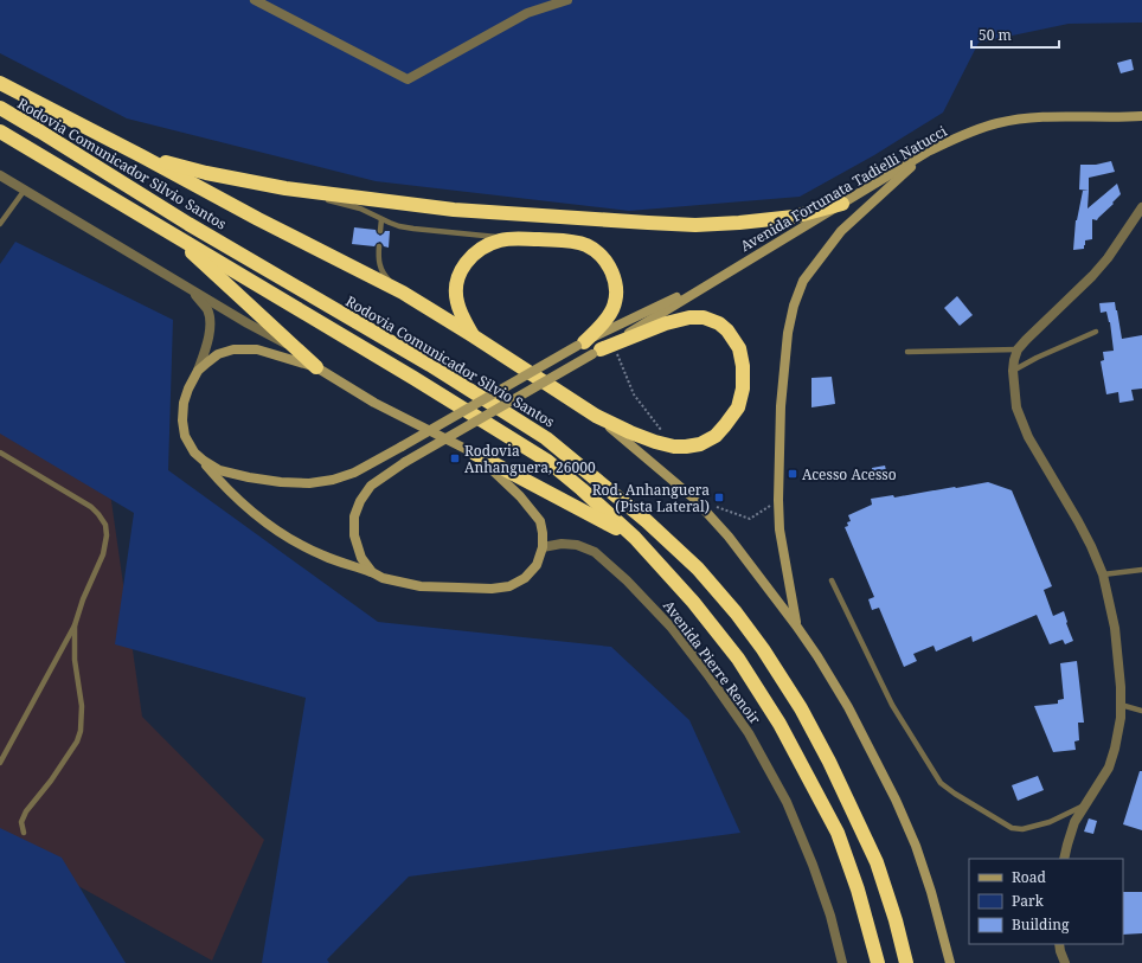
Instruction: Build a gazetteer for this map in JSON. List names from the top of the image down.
{
  "streets": {
    "highway": ["Rodovia Comunicador Silvio Santos"],
    "main road": ["Avenida Fortunata Tadielli Natucci"],
    "street": ["Avenida Pierre Renoir"]
  },
  "places": {
    "transit": ["Rodovia Anhanguera, 26000", "Acesso Acesso", "Rod. Anhanguera (Pista Lateral)"]
  },
  "legend": ["Road", "Park", "Building"],
  "scale_bar": "50 m"
}
